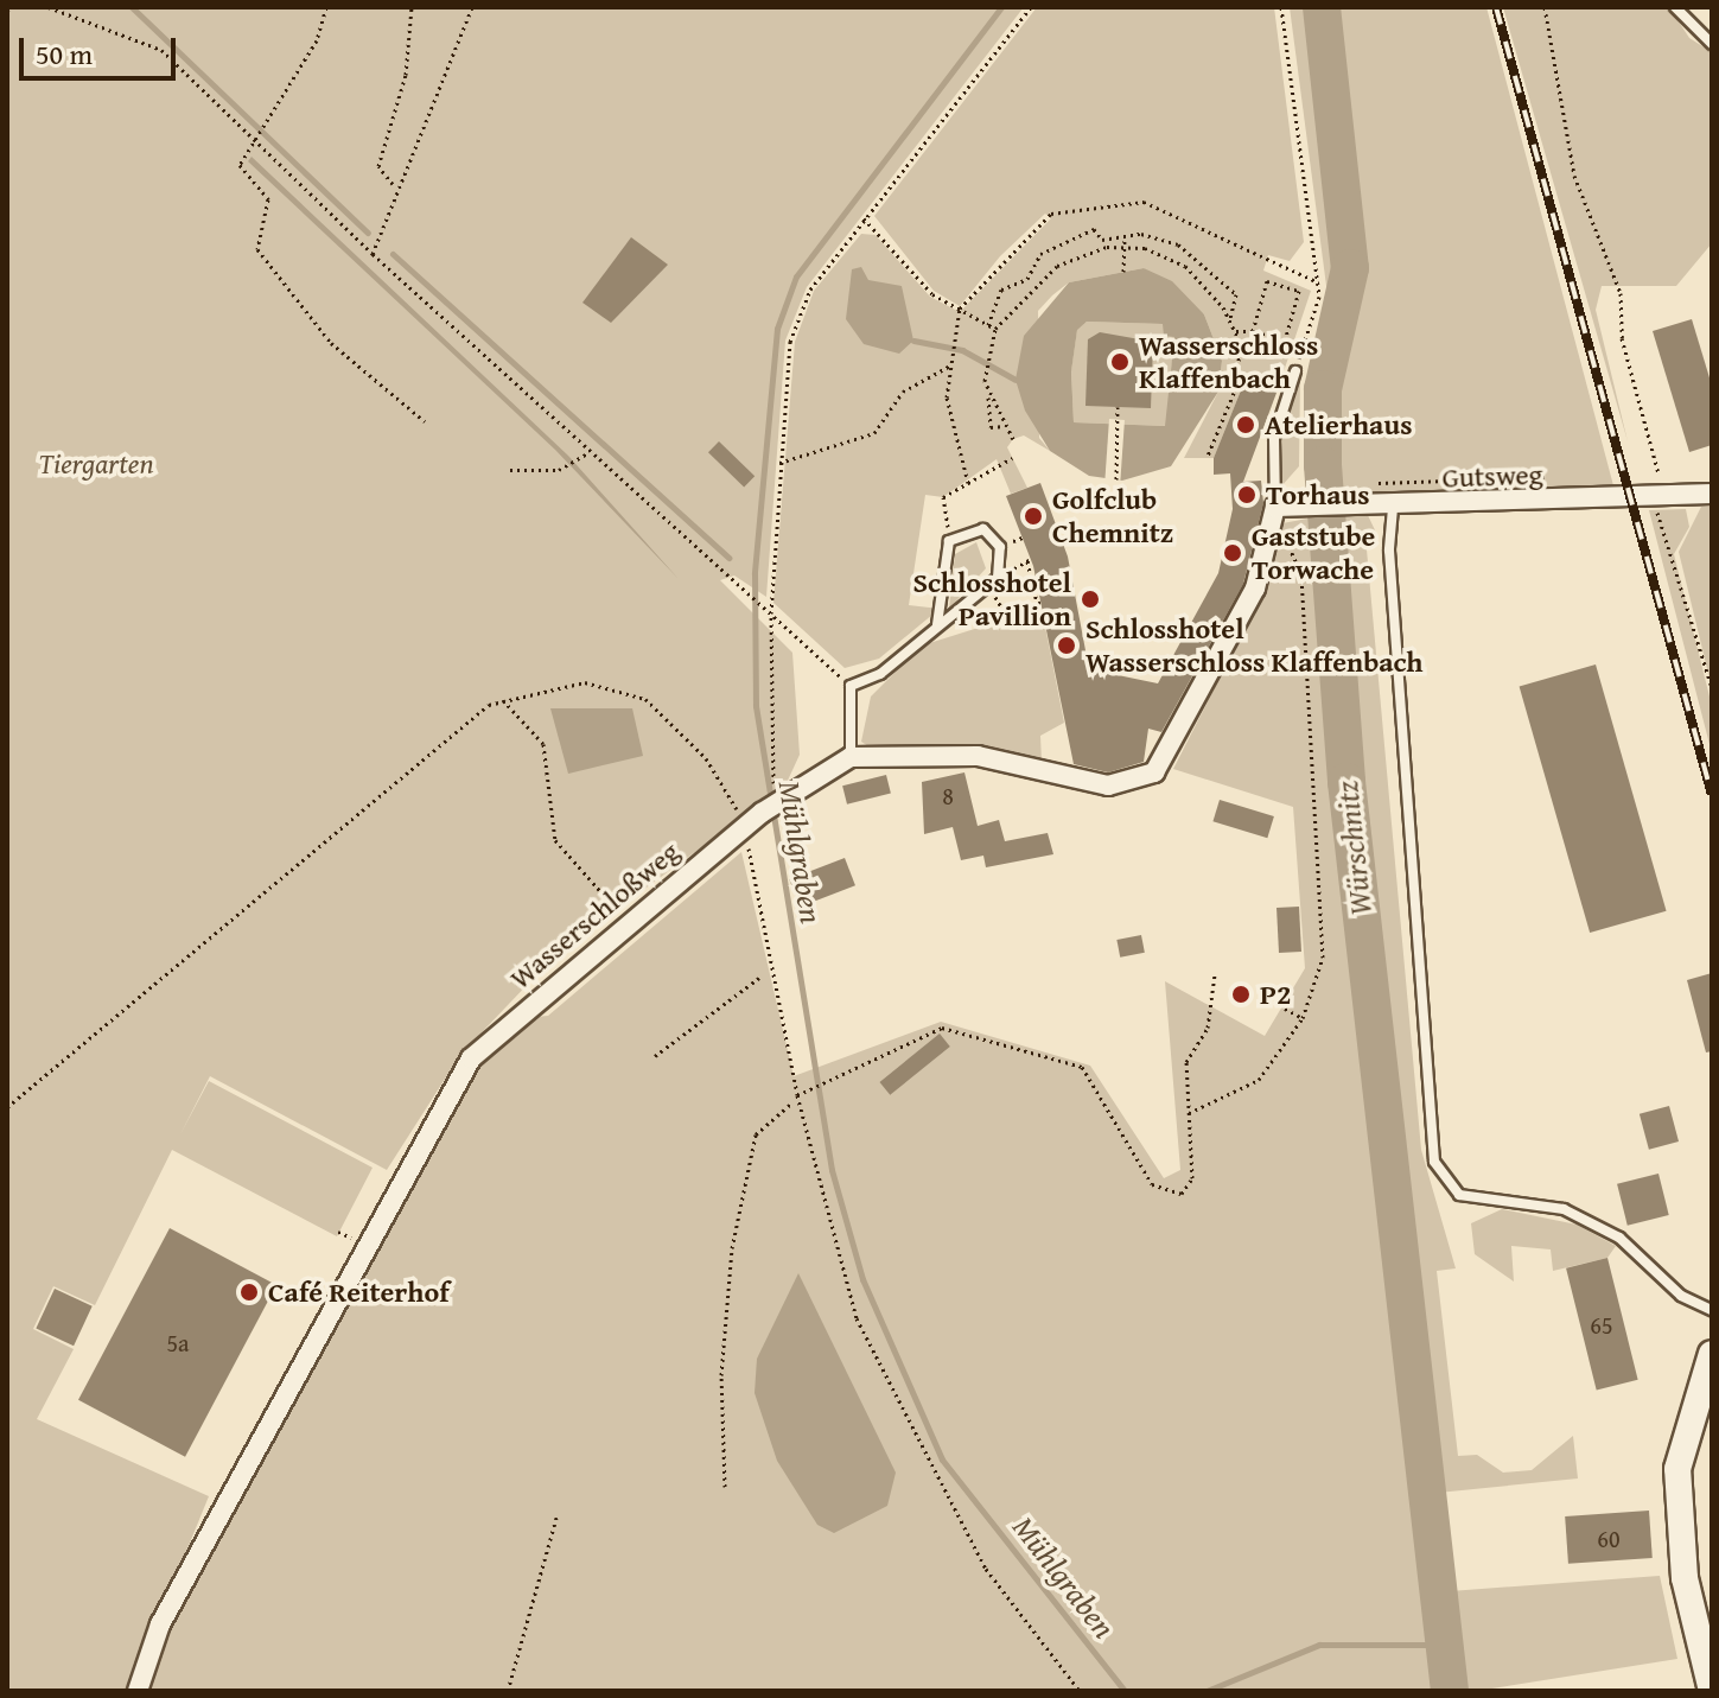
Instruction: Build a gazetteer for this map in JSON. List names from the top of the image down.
{
  "streets": {
    "street": ["Gutsweg", "Wasserschloßweg"]
  },
  "water": ["Würschnitz", "Mühlgraben"],
  "parks": ["Tiergarten"],
  "places": [
    "Wasserschloss Klaffenbach",
    "Atelierhaus",
    "Torhaus",
    "Golfclub Chemnitz",
    "Gaststube Torwache",
    "Schlosshotel Pavillion",
    "Schlosshotel Wasserschloss Klaffenbach",
    "P2",
    "Café Reiterhof"
  ],
  "house_numbers": [
    "8",
    "65",
    "5a",
    "60"
  ],
  "scale_bar": "50 m"
}
